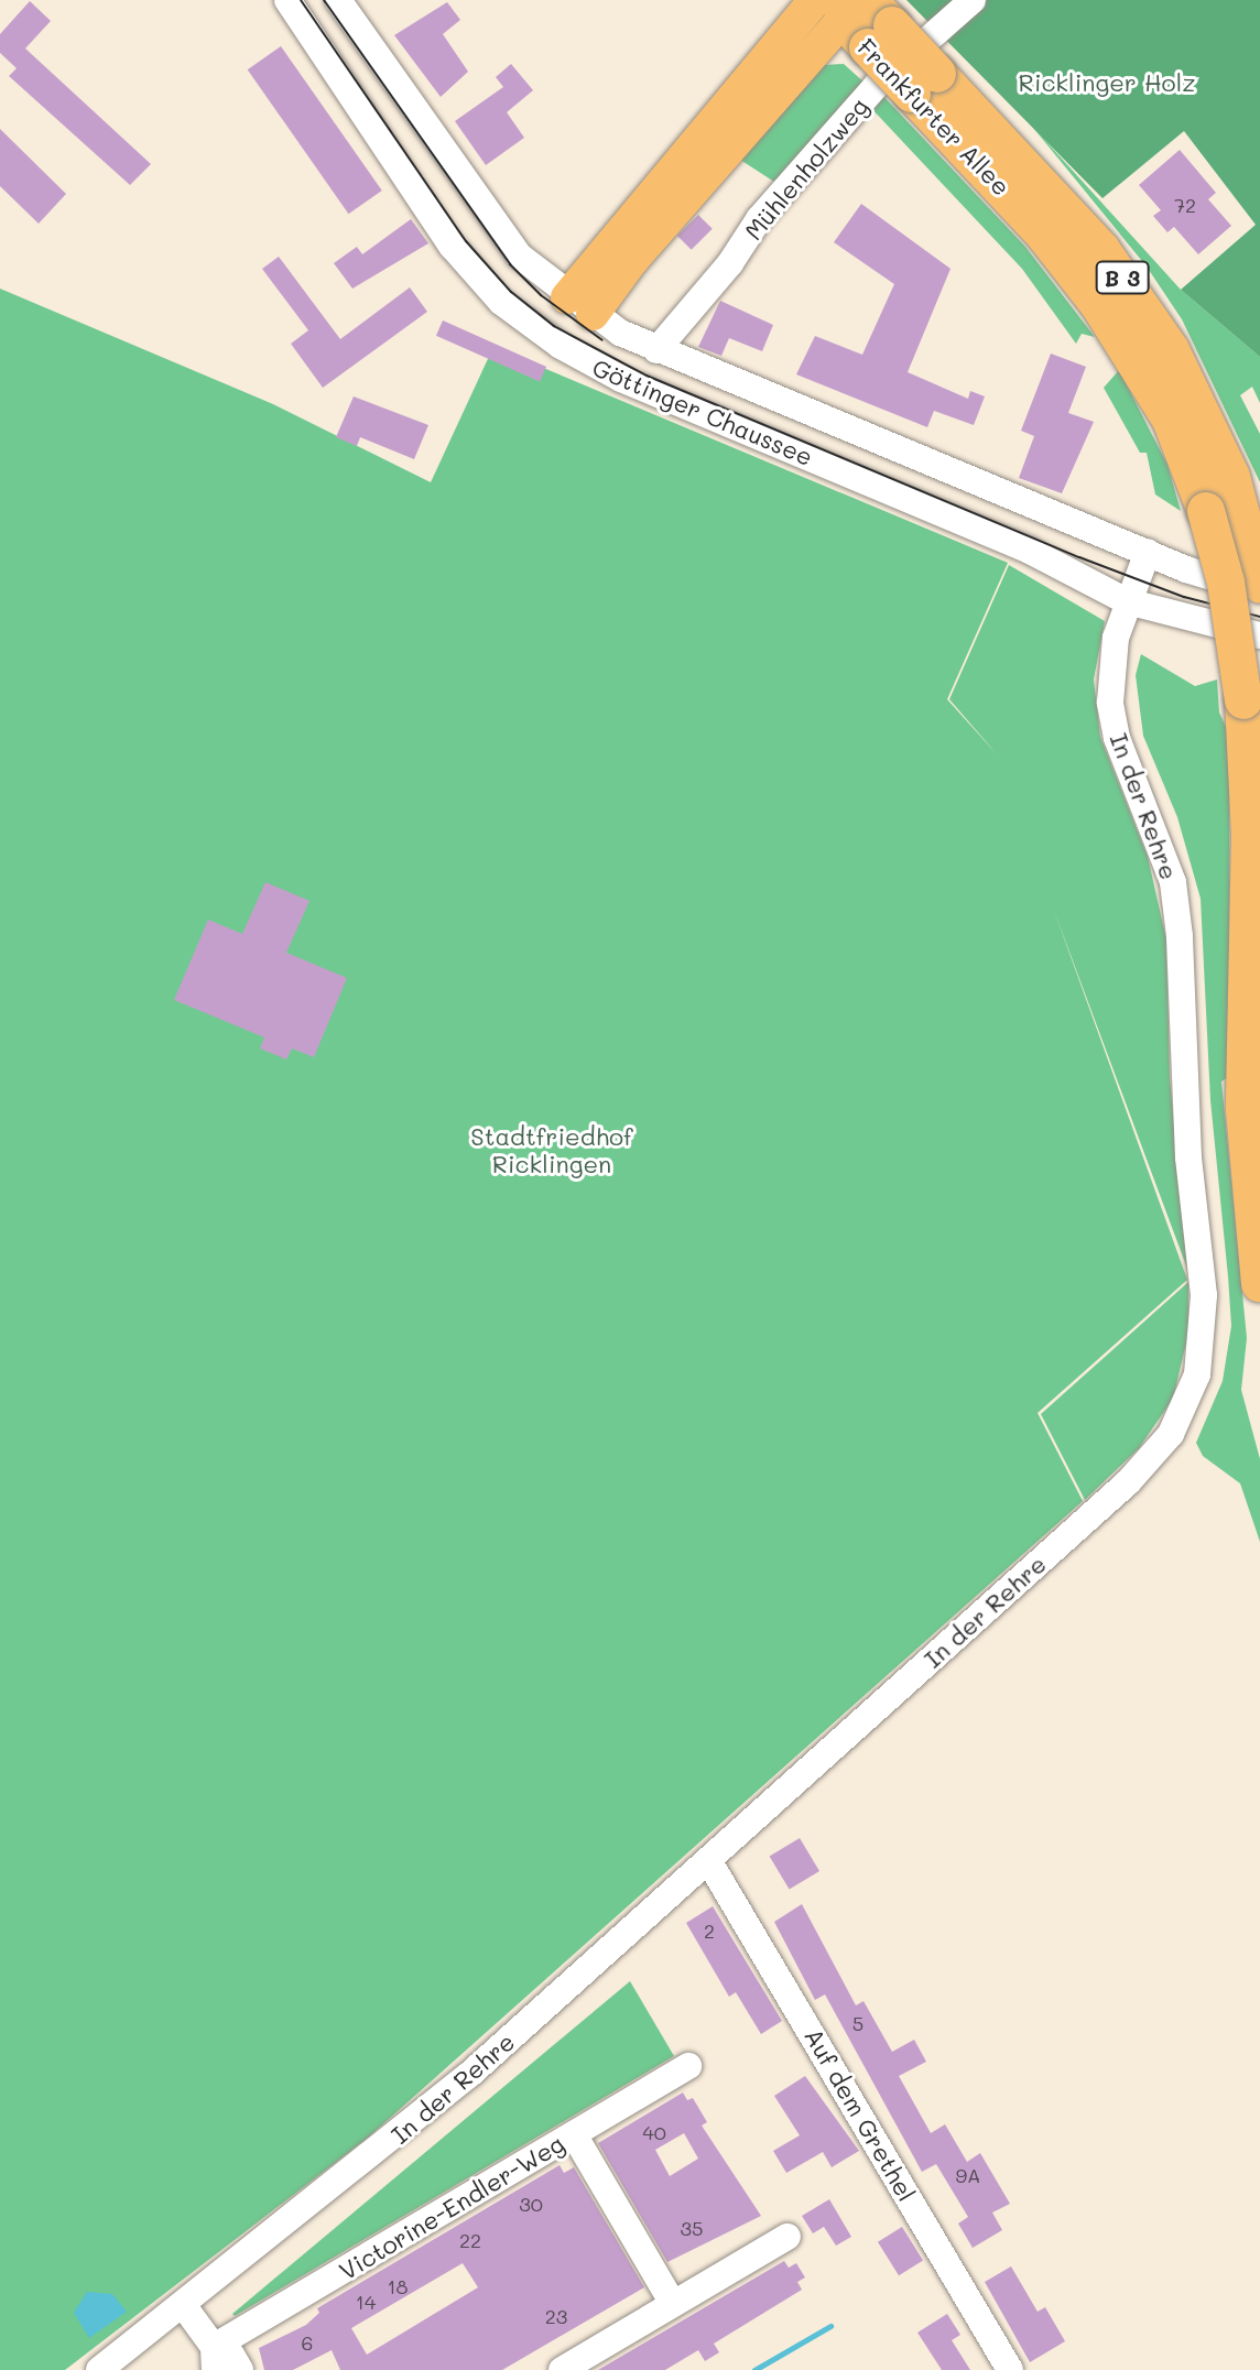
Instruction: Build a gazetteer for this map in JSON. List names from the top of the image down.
{
  "streets": {
    "highway": ["Frankfurter Allee", "B 3"],
    "street": [
      "Mühlenholzweg",
      "Göttinger Chaussee",
      "In der Rehre",
      "Auf dem Grethel",
      "Victorine-Endler-Weg"
    ]
  },
  "crossings": [
    ["Frankfurter Allee", "B 3"],
    ["Mühlenholzweg", "Göttinger Chaussee"],
    ["Göttinger Chaussee", "In der Rehre"],
    ["In der Rehre", "Auf dem Grethel"]
  ],
  "parks": ["Ricklinger Holz", "Stadtfriedhof Ricklingen"],
  "house_numbers": [
    "72",
    "2",
    "5",
    "40",
    "9A",
    "30",
    "35",
    "22",
    "18",
    "14",
    "23",
    "6"
  ]
}
